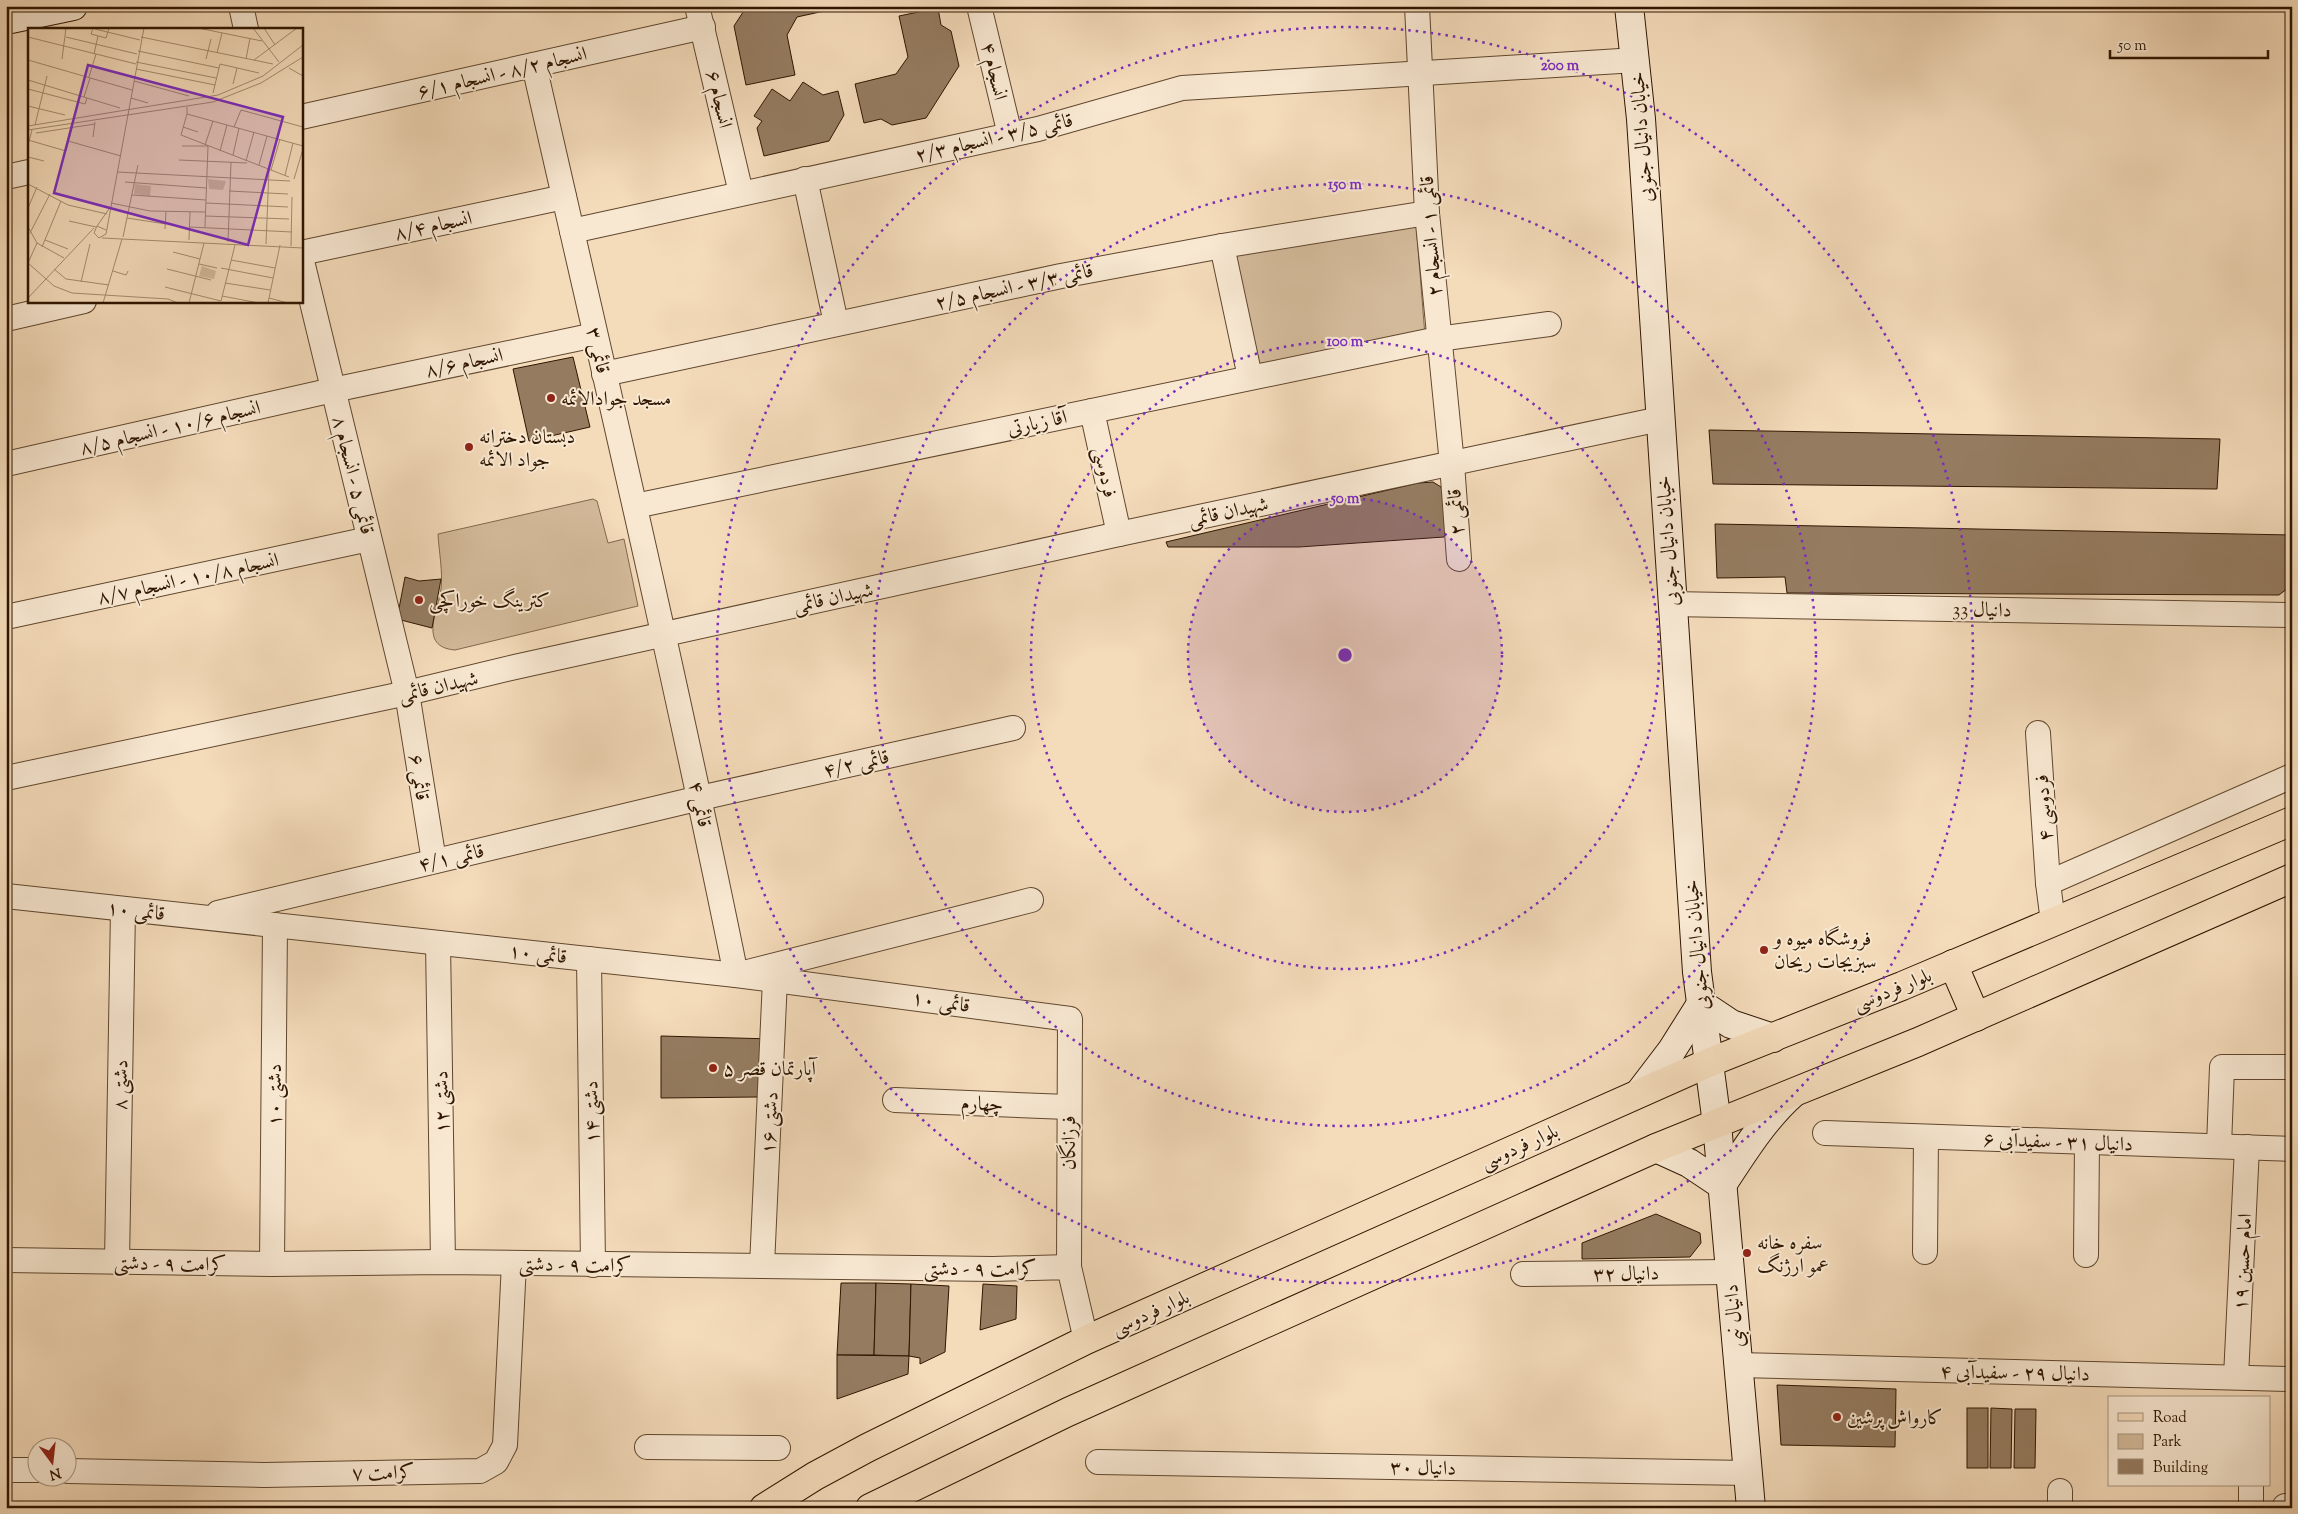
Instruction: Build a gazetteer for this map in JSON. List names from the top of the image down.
{
  "streets": {
    "main road": ["خیابان دانیال جنوبی", "بلوار فردوسی", "دانیال نبی"],
    "street": [
      "انسجام ۴",
      "انسجام ۸/۲ - انسجام ۶/۱",
      "انسجام ۶",
      "قائمی ۳/۵ - انسجام ۲/۳",
      "انسجام ۸/۴",
      "قائمی ۱ - انسجام ۲",
      "قائمی ۳/۳ - انسجام ۲/۵",
      "قائمی ۳",
      "انسجام ۸/۶",
      "آقا زیارتی",
      "انسجام ۱۰/۶ - انسجام ۸/۵",
      "فردوسی",
      "قائمی ۵ - انسجام ۸",
      "شهیدان قائمی",
      "قائمی ۲",
      "انسجام ۱۰/۸ - انسجام ۸/۷",
      "دانیال 33",
      "قائمی ۴/۲",
      "قائمی ۶",
      "قائمی ۴",
      "فردوسی ۴",
      "قائمی ۴/۱",
      "قائمی ۱۰",
      "دشتی ۸",
      "دشتی ۱۰",
      "دشتی ۱۲",
      "چهارم",
      "دشتی ۱۴",
      "دشتی ۱۶",
      "دانیال ۳۱ - سفیدآبی ۶",
      "فرزانگان",
      "امام حسین ۱۹",
      "کرامت ۹ - دشتی",
      "دانیال ۳۲",
      "دانیال ۲۹ - سفیدآبی ۴",
      "دانیال ۳۰",
      "کرامت ۷"
    ]
  },
  "crossings": [
    ["انسجام ۴", "قائمی ۳/۵ - انسجام ۲/۳"],
    ["انسجام ۸/۲ - انسجام ۶/۱", "انسجام ۶"],
    ["انسجام ۸/۲ - انسجام ۶/۱", "قائمی ۳"],
    ["انسجام ۶", "قائمی ۳/۵ - انسجام ۲/۳"],
    ["قائمی ۳/۵ - انسجام ۲/۳", "خیابان دانیال جنوبی"],
    ["قائمی ۳/۵ - انسجام ۲/۳", "قائمی ۱ - انسجام ۲"],
    ["قائمی ۳/۵ - انسجام ۲/۳", "قائمی ۳"],
    ["خیابان دانیال جنوبی", "شهیدان قائمی"],
    ["خیابان دانیال جنوبی", "دانیال 33"],
    ["خیابان دانیال جنوبی", "بلوار فردوسی"],
    ["خیابان دانیال جنوبی", "دانیال نبی"],
    ["انسجام ۸/۴", "قائمی ۳"],
    ["قائمی ۱ - انسجام ۲", "قائمی ۳/۳ - انسجام ۲/۵"],
    ["قائمی ۱ - انسجام ۲", "آقا زیارتی"],
    ["قائمی ۱ - انسجام ۲", "شهیدان قائمی"],
    ["قائمی ۱ - انسجام ۲", "قائمی ۲"],
    ["قائمی ۳/۳ - انسجام ۲/۵", "قائمی ۳"],
    ["قائمی ۳", "انسجام ۸/۶"],
    ["قائمی ۳", "آقا زیارتی"],
    ["قائمی ۳", "شهیدان قائمی"],
    ["قائمی ۳", "قائمی ۴"],
    ["انسجام ۸/۶", "انسجام ۱۰/۶ - انسجام ۸/۵"],
    ["انسجام ۸/۶", "قائمی ۵ - انسجام ۸"],
    ["آقا زیارتی", "فردوسی"],
    ["انسجام ۱۰/۶ - انسجام ۸/۵", "قائمی ۵ - انسجام ۸"],
    ["فردوسی", "شهیدان قائمی"],
    ["قائمی ۵ - انسجام ۸", "شهیدان قائمی"],
    ["قائمی ۵ - انسجام ۸", "انسجام ۱۰/۸ - انسجام ۸/۷"],
    ["قائمی ۵ - انسجام ۸", "قائمی ۶"],
    ["شهیدان قائمی", "قائمی ۲"],
    ["شهیدان قائمی", "قائمی ۶"],
    ["شهیدان قائمی", "قائمی ۴"],
    ["قائمی ۴/۲", "قائمی ۴"],
    ["قائمی ۴/۲", "قائمی ۴/۱"],
    ["قائمی ۶", "قائمی ۴/۱"],
    ["قائمی ۴", "قائمی ۴/۱"],
    ["قائمی ۴", "قائمی ۱۰"],
    ["فردوسی ۴", "بلوار فردوسی"],
    ["قائمی ۴/۱", "قائمی ۱۰"],
    ["قائمی ۱۰", "دشتی ۸"],
    ["قائمی ۱۰", "دشتی ۱۰"],
    ["قائمی ۱۰", "دشتی ۱۲"],
    ["قائمی ۱۰", "دشتی ۱۴"],
    ["قائمی ۱۰", "دشتی ۱۶"],
    ["قائمی ۱۰", "فرزانگان"],
    ["دشتی ۸", "کرامت ۹ - دشتی"],
    ["دشتی ۱۰", "کرامت ۹ - دشتی"],
    ["دشتی ۱۲", "کرامت ۹ - دشتی"],
    ["چهارم", "فرزانگان"],
    ["دشتی ۱۴", "کرامت ۹ - دشتی"],
    ["دشتی ۱۶", "کرامت ۹ - دشتی"],
    ["دانیال ۳۱ - سفیدآبی ۶", "امام حسین ۱۹"],
    ["فرزانگان", "کرامت ۹ - دشتی"],
    ["امام حسین ۱۹", "دانیال ۲۹ - سفیدآبی ۴"],
    ["کرامت ۹ - دشتی", "کرامت ۷"],
    ["دانیال ۳۲", "دانیال نبی"],
    ["دانیال نبی", "دانیال ۲۹ - سفیدآبی ۴"],
    ["دانیال نبی", "دانیال ۳۰"]
  ],
  "places": [
    "مسجد جوادالائمه",
    "دبستان دخترانه جواد الائمه",
    "کترینگ خوراکچی",
    "فروشگاه میوه و سبزیجات ریحان",
    "آپارتمان قصر ۵",
    "سفره خانه عمو ارژنگ",
    "کارواش پرشین"
  ],
  "legend": ["Road", "Park", "Building"],
  "scale_bar": "50 m",
  "north": "bottom",
  "rings": [
    "200 m",
    "150 m",
    "100 m",
    "50 m"
  ]
}
